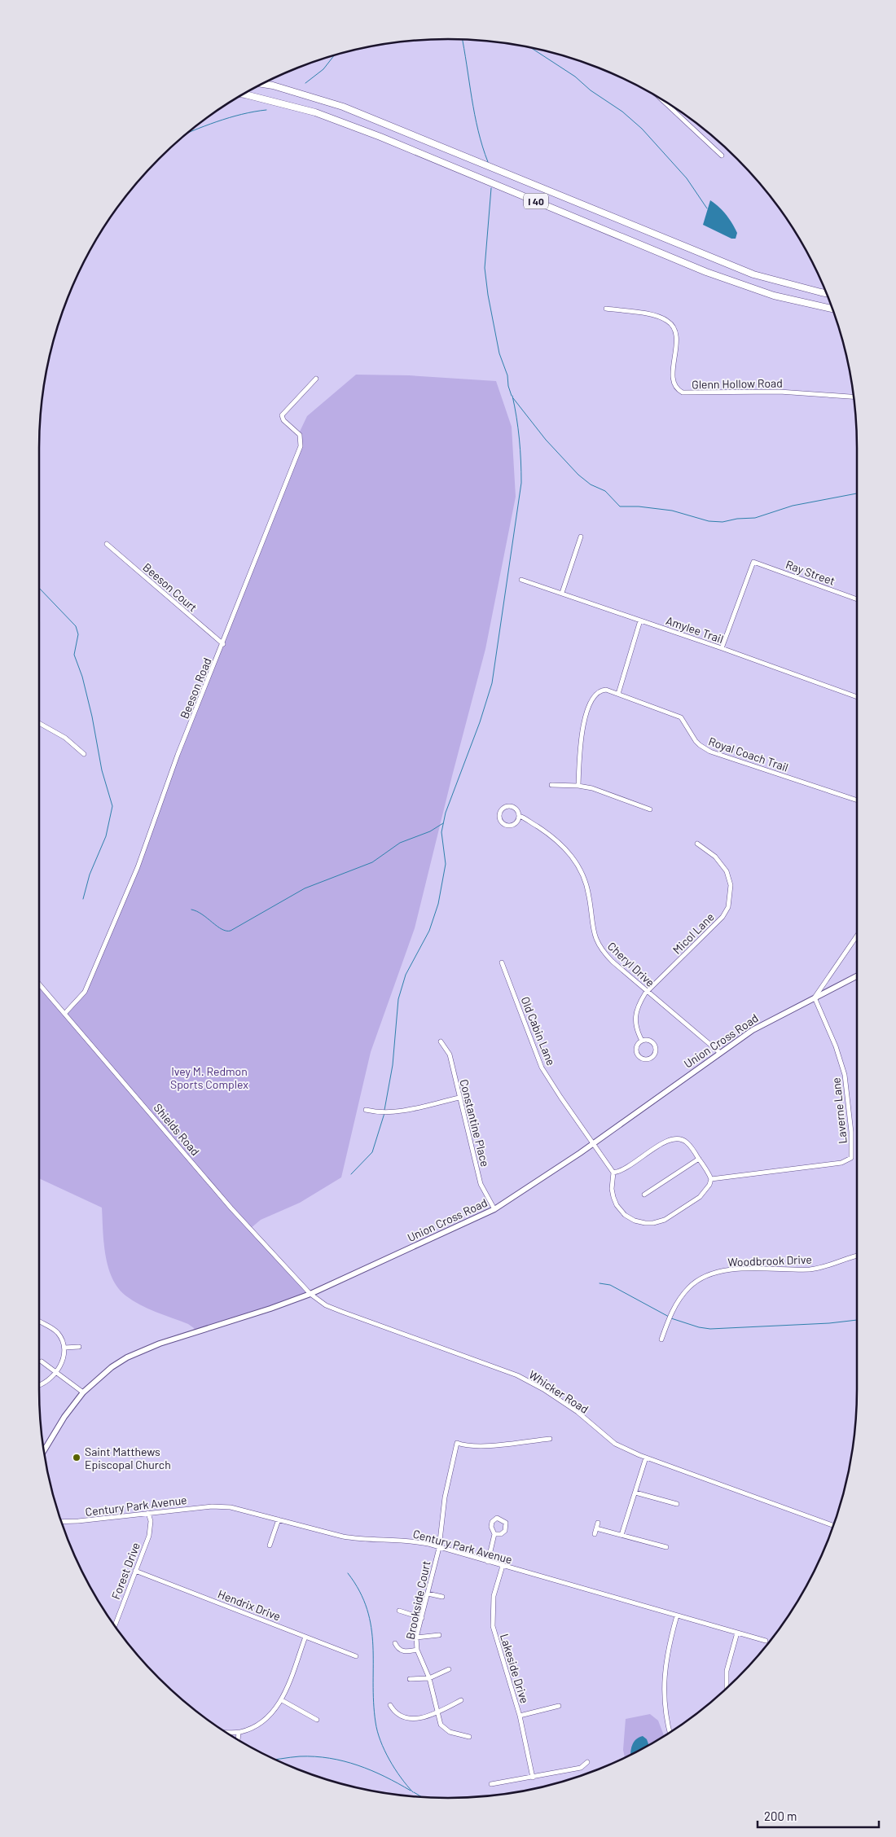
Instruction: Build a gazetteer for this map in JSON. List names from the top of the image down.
{
  "streets": {
    "highway": ["I 40"],
    "main road": ["Union Cross Road"],
    "street": [
      "Glenn Hollow Road",
      "Ray Street",
      "Beeson Court",
      "Amylee Trail",
      "Beeson Road",
      "Royal Coach Trail",
      "Micol Lane",
      "Cheryl Drive",
      "Old Cabin Lane",
      "Laverne Lane",
      "Constantine Place",
      "Shields Road",
      "Woodbrook Drive",
      "Whicker Road",
      "Century Park Avenue",
      "Forest Drive",
      "Brookside Court",
      "Hendrix Drive",
      "Lakeside Drive"
    ]
  },
  "crossings": [
    ["Ray Street", "Amylee Trail"],
    ["Beeson Court", "Beeson Road"],
    ["Beeson Road", "Shields Road"],
    ["Micol Lane", "Cheryl Drive"],
    ["Cheryl Drive", "Union Cross Road"],
    ["Old Cabin Lane", "Union Cross Road"],
    ["Old Cabin Lane", "Laverne Lane"],
    ["Union Cross Road", "Laverne Lane"],
    ["Union Cross Road", "Constantine Place"],
    ["Union Cross Road", "Shields Road"],
    ["Union Cross Road", "Whicker Road"],
    ["Shields Road", "Whicker Road"],
    ["Century Park Avenue", "Forest Drive"],
    ["Century Park Avenue", "Brookside Court"],
    ["Century Park Avenue", "Lakeside Drive"],
    ["Forest Drive", "Hendrix Drive"]
  ],
  "parks": ["Ivey M. Redmon Sports Complex"],
  "places": ["Saint Matthews Episcopal Church"],
  "scale_bar": "200 m"
}
